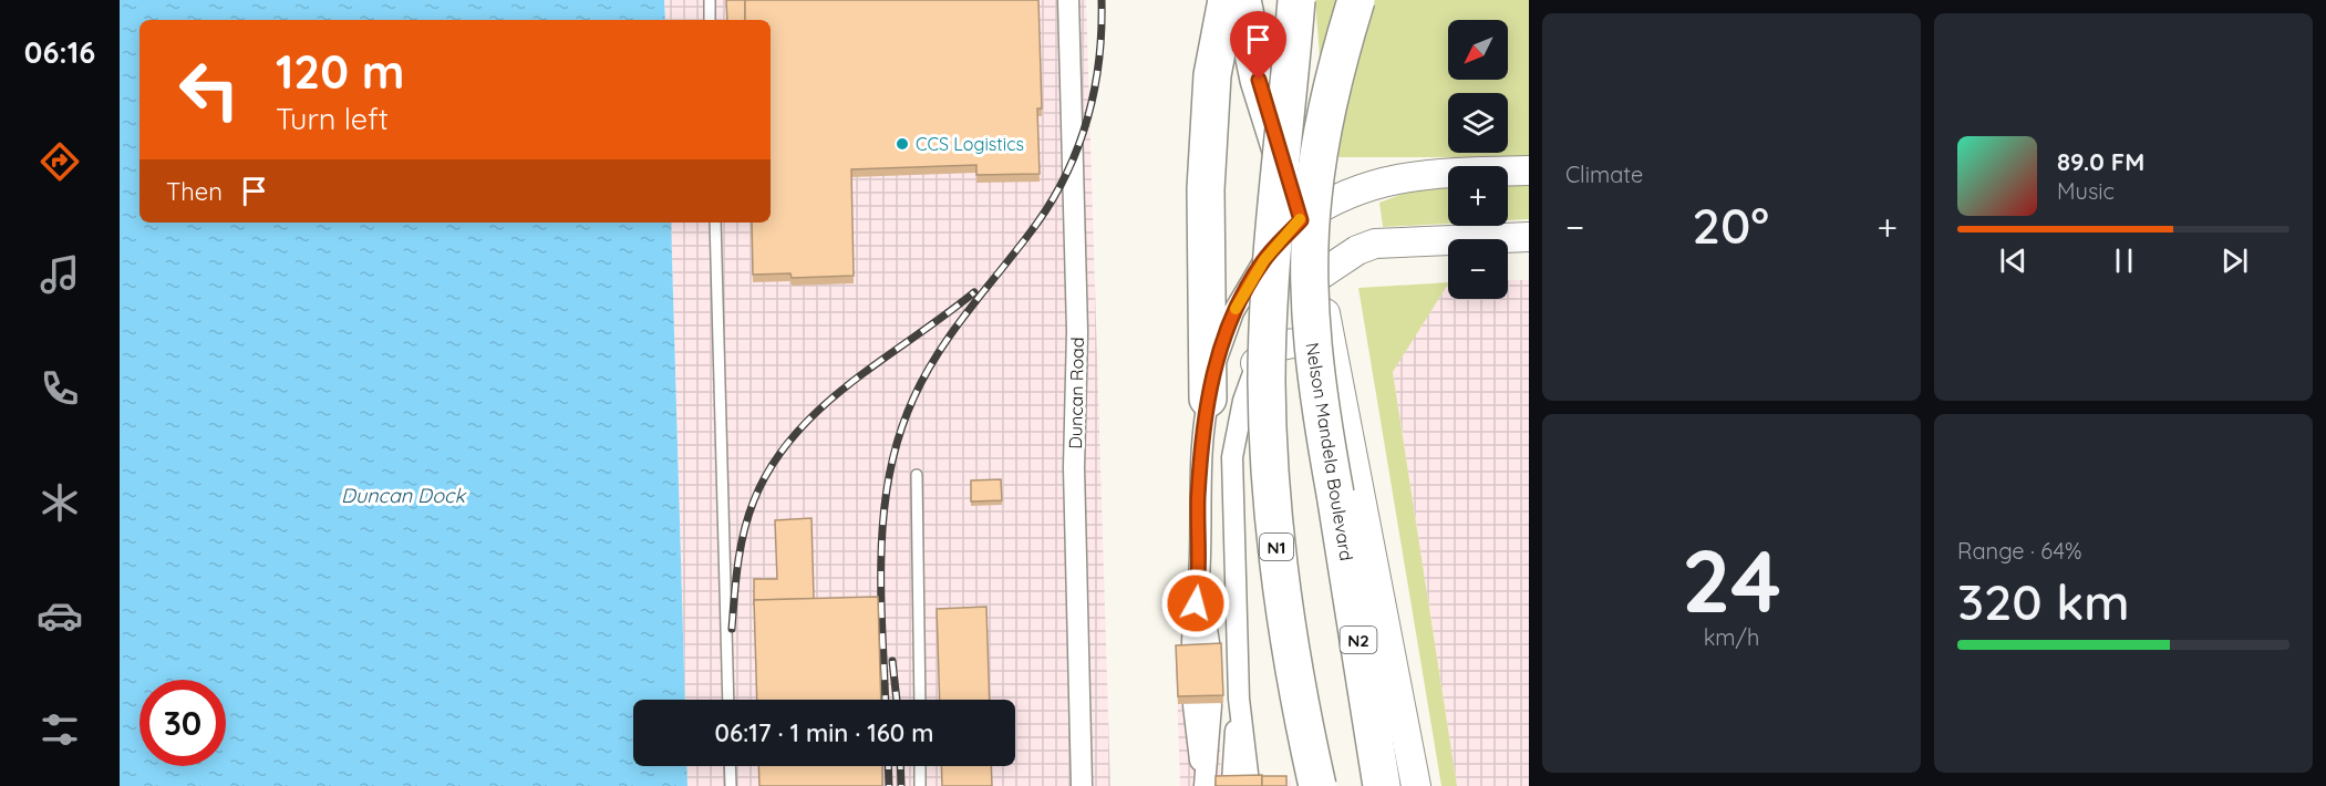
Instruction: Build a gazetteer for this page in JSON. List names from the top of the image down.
{
  "streets": {
    "highway": ["Nelson Mandela Boulevard", "N1", "N2"],
    "street": ["Duncan Road"]
  },
  "water": ["Duncan Dock"],
  "places": ["CCS Logistics"],
  "north": "bottom left",
  "page": {
    "tabs": "06:16",
    "tile": [
      "Climate",
      ["24", "km/h"],
      ["Range · 64%", "320 km"]
    ],
    "map_buttons": ["+", "−"],
    "turn": ["120 m", "Turn left"],
    "song": ["89.0 FM", "Music"],
    "then": "Then",
    "heat": ["−", "20°", "+"],
    "limit": "30",
    "trip": "06:17 · 1 min · 160 m"
  }
}
